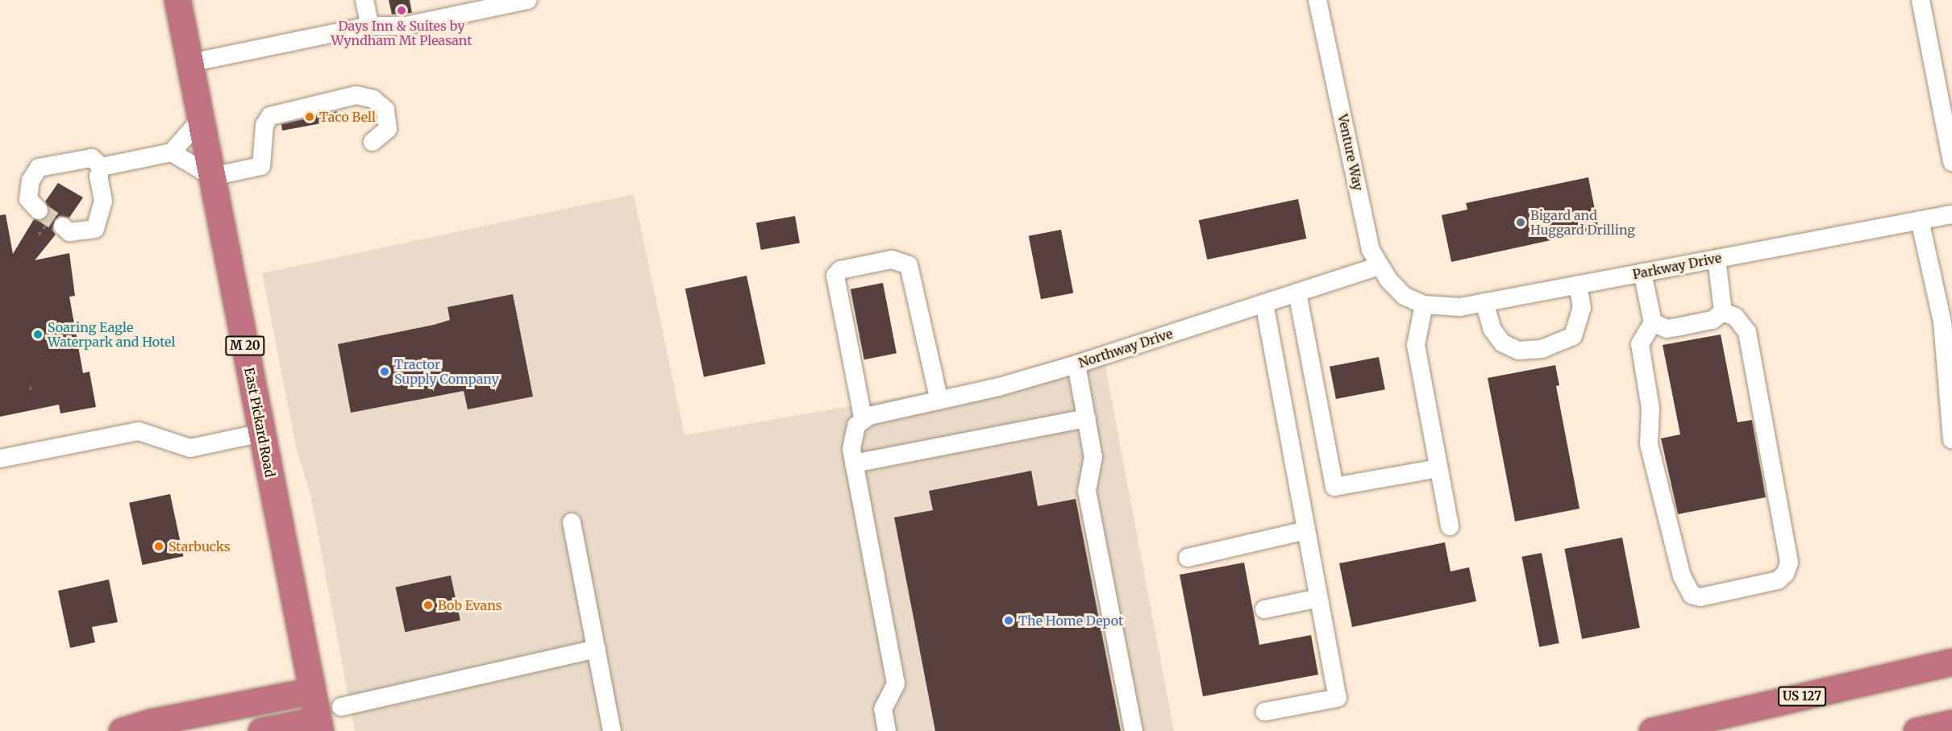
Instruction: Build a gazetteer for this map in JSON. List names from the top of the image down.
{
  "streets": {
    "highway": ["M 20", "East Pickard Road", "US 127"],
    "street": ["Venture Way", "Parkway Drive", "Northway Drive"]
  },
  "crossings": [
    ["Venture Way", "Parkway Drive"],
    ["Venture Way", "Northway Drive"]
  ],
  "places": [
    "Days Inn & Suites by Wyndham Mt Pleasant",
    "Taco Bell",
    "Bigard and Huggard Drilling",
    "Soaring Eagle Waterpark and Hotel",
    "Tractor Supply Company",
    "Starbucks",
    "Bob Evans",
    "The Home Depot"
  ]
}
